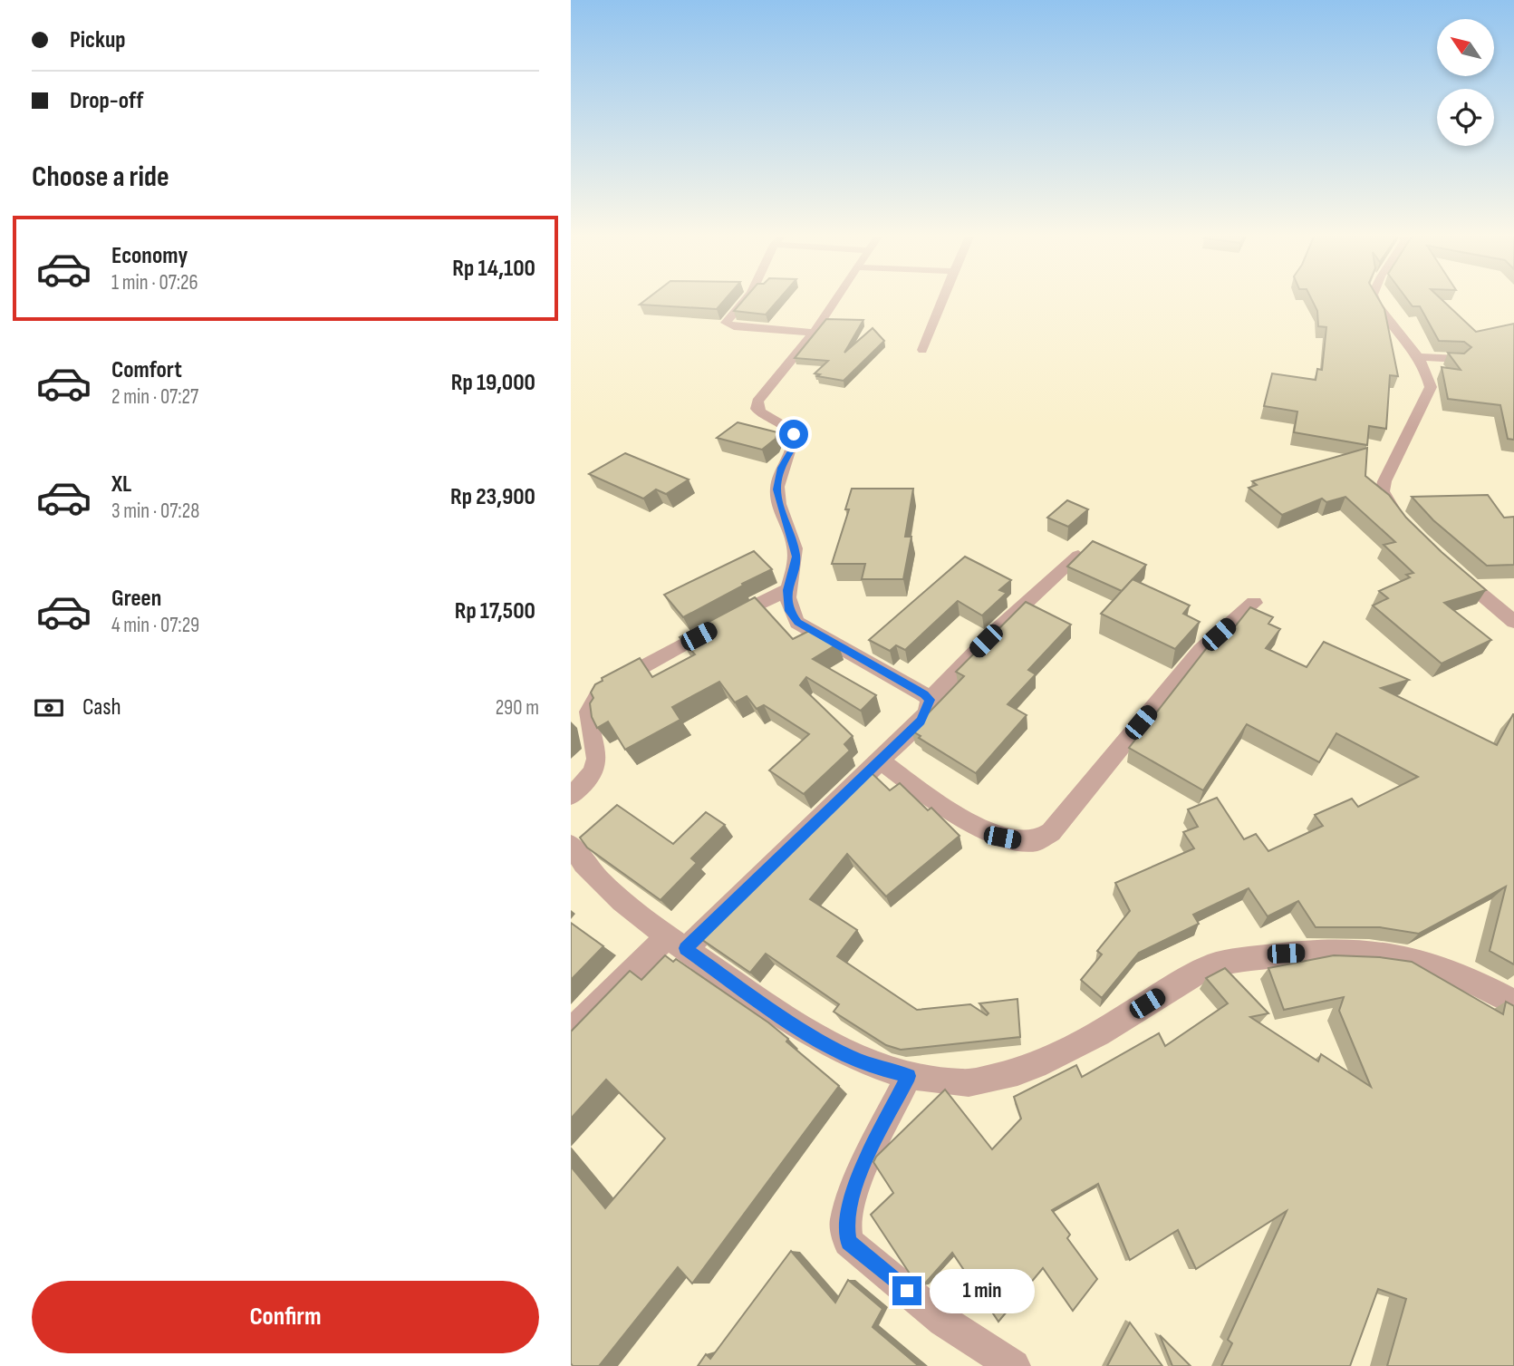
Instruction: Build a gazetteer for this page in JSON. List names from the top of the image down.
{
  "north": "top left",
  "page": {
    "banner": ["Pickup", "Drop-off"],
    "heading": "Choose a ride",
    "list": [
      {
        "name": "Economy",
        "note": "1 min · 07:26",
        "value": "Rp 14,100"
      },
      {
        "name": "Comfort",
        "note": "2 min · 07:27",
        "value": "Rp 19,000"
      },
      {
        "name": "XL",
        "note": "3 min · 07:28",
        "value": "Rp 23,900"
      },
      {
        "name": "Green",
        "note": "4 min · 07:29",
        "value": "Rp 17,500"
      }
    ],
    "pay": ["Cash", "290 m"],
    "buttons": "Confirm",
    "bubble": "1 min"
  }
}
